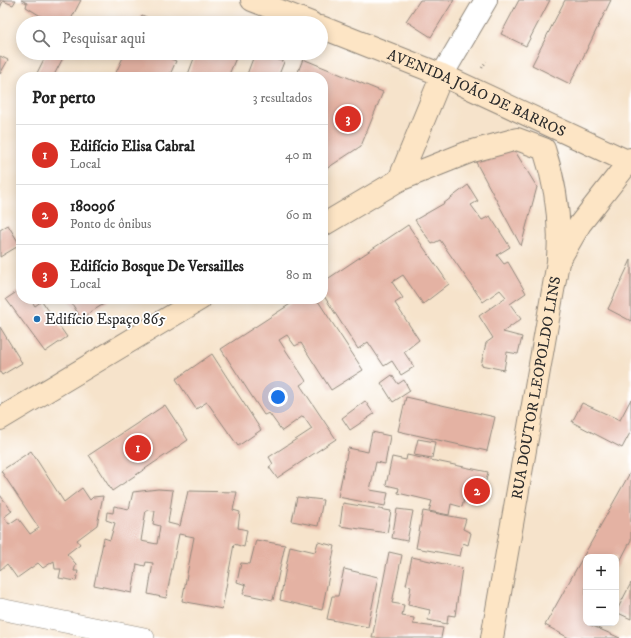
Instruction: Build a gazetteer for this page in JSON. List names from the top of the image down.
{
  "streets": {
    "main road": ["AVENIDA JOÃO DE BARROS", "RUA DOUTOR LEOPOLDO LINS"]
  },
  "crossings": [
    ["AVENIDA JOÃO DE BARROS", "RUA DOUTOR LEOPOLDO LINS"]
  ],
  "places": ["Edifício Espaço 865"],
  "page": {
    "search": "Pesquisar aqui",
    "heading": ["Por perto", "3 resultados"],
    "pins": ["3", "1", "2"],
    "list": [
      {
        "mark": "1",
        "name": "Edifício Elisa Cabral",
        "note": "Local",
        "value": "40 m"
      },
      {
        "mark": "2",
        "name": "180096",
        "note": "Ponto de ônibus",
        "value": "60 m"
      },
      {
        "mark": "3",
        "name": "Edifício Bosque De Versailles",
        "note": "Local",
        "value": "80 m"
      }
    ],
    "map_buttons": ["+", "−"]
  }
}
